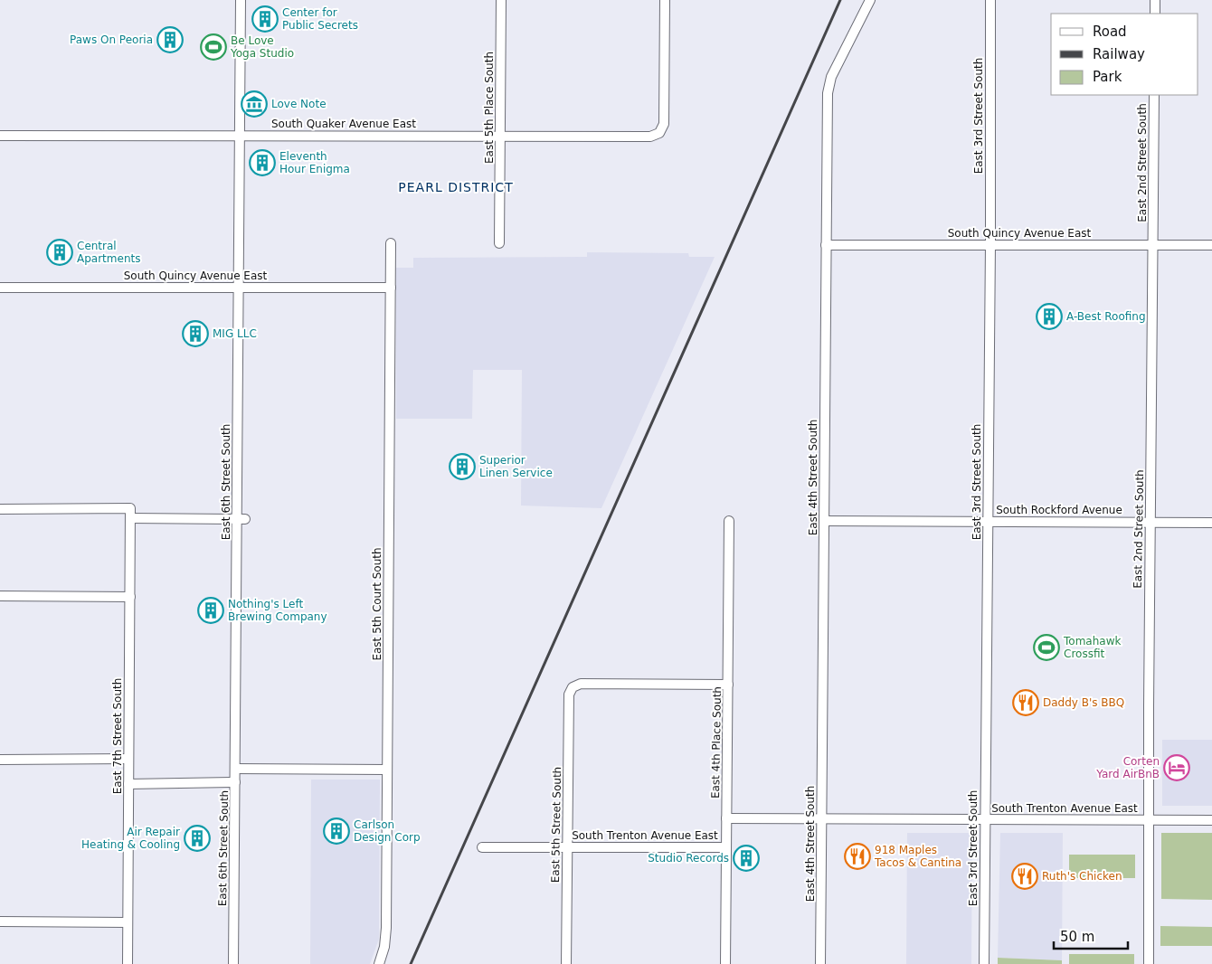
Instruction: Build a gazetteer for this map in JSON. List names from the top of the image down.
{
  "streets": {
    "street": [
      "East 5th Place South",
      "East 3rd Street South",
      "South Quaker Avenue East",
      "East 2nd Street South",
      "South Quincy Avenue East",
      "East 4th Street South",
      "East 6th Street South",
      "South Rockford Avenue",
      "East 5th Court South",
      "East 7th Street South",
      "East 4th Place South",
      "South Trenton Avenue East",
      "East 5th Street South"
    ]
  },
  "crossings": [
    ["East 5th Place South", "South Quaker Avenue East"],
    ["East 3rd Street South", "South Quincy Avenue East"],
    ["East 3rd Street South", "South Rockford Avenue"],
    ["East 3rd Street South", "South Trenton Avenue East"],
    ["South Quaker Avenue East", "East 6th Street South"],
    ["East 2nd Street South", "South Quincy Avenue East"],
    ["East 2nd Street South", "South Rockford Avenue"],
    ["East 2nd Street South", "South Trenton Avenue East"],
    ["South Quincy Avenue East", "East 4th Street South"],
    ["South Quincy Avenue East", "East 6th Street South"],
    ["South Quincy Avenue East", "East 5th Court South"],
    ["East 4th Street South", "South Rockford Avenue"],
    ["East 4th Street South", "South Trenton Avenue East"],
    ["East 4th Place South", "South Trenton Avenue East"],
    ["East 4th Place South", "East 5th Street South"],
    ["South Trenton Avenue East", "East 5th Street South"]
  ],
  "districts": ["PEARL DISTRICT"],
  "places": {
    "building": [
      "Center for Public Secrets",
      "Paws On Peoria",
      "Eleventh Hour Enigma",
      "Central Apartments",
      "A-Best Roofing",
      "MIG LLC",
      "Superior Linen Service",
      "Nothing's Left Brewing Company",
      "Carlson Design Corp",
      "Air Repair Heating & Cooling",
      "Studio Records"
    ],
    "sports": ["Be Love Yoga Studio", "Tomahawk Crossfit"],
    "museum": ["Love Note"],
    "restaurant": ["Daddy B's BBQ", "918 Maples Tacos & Cantina", "Ruth's Chicken"],
    "hotel": ["Corten Yard AirBnB"]
  },
  "legend": ["Road", "Railway", "Park"],
  "scale_bar": "50 m"
}
